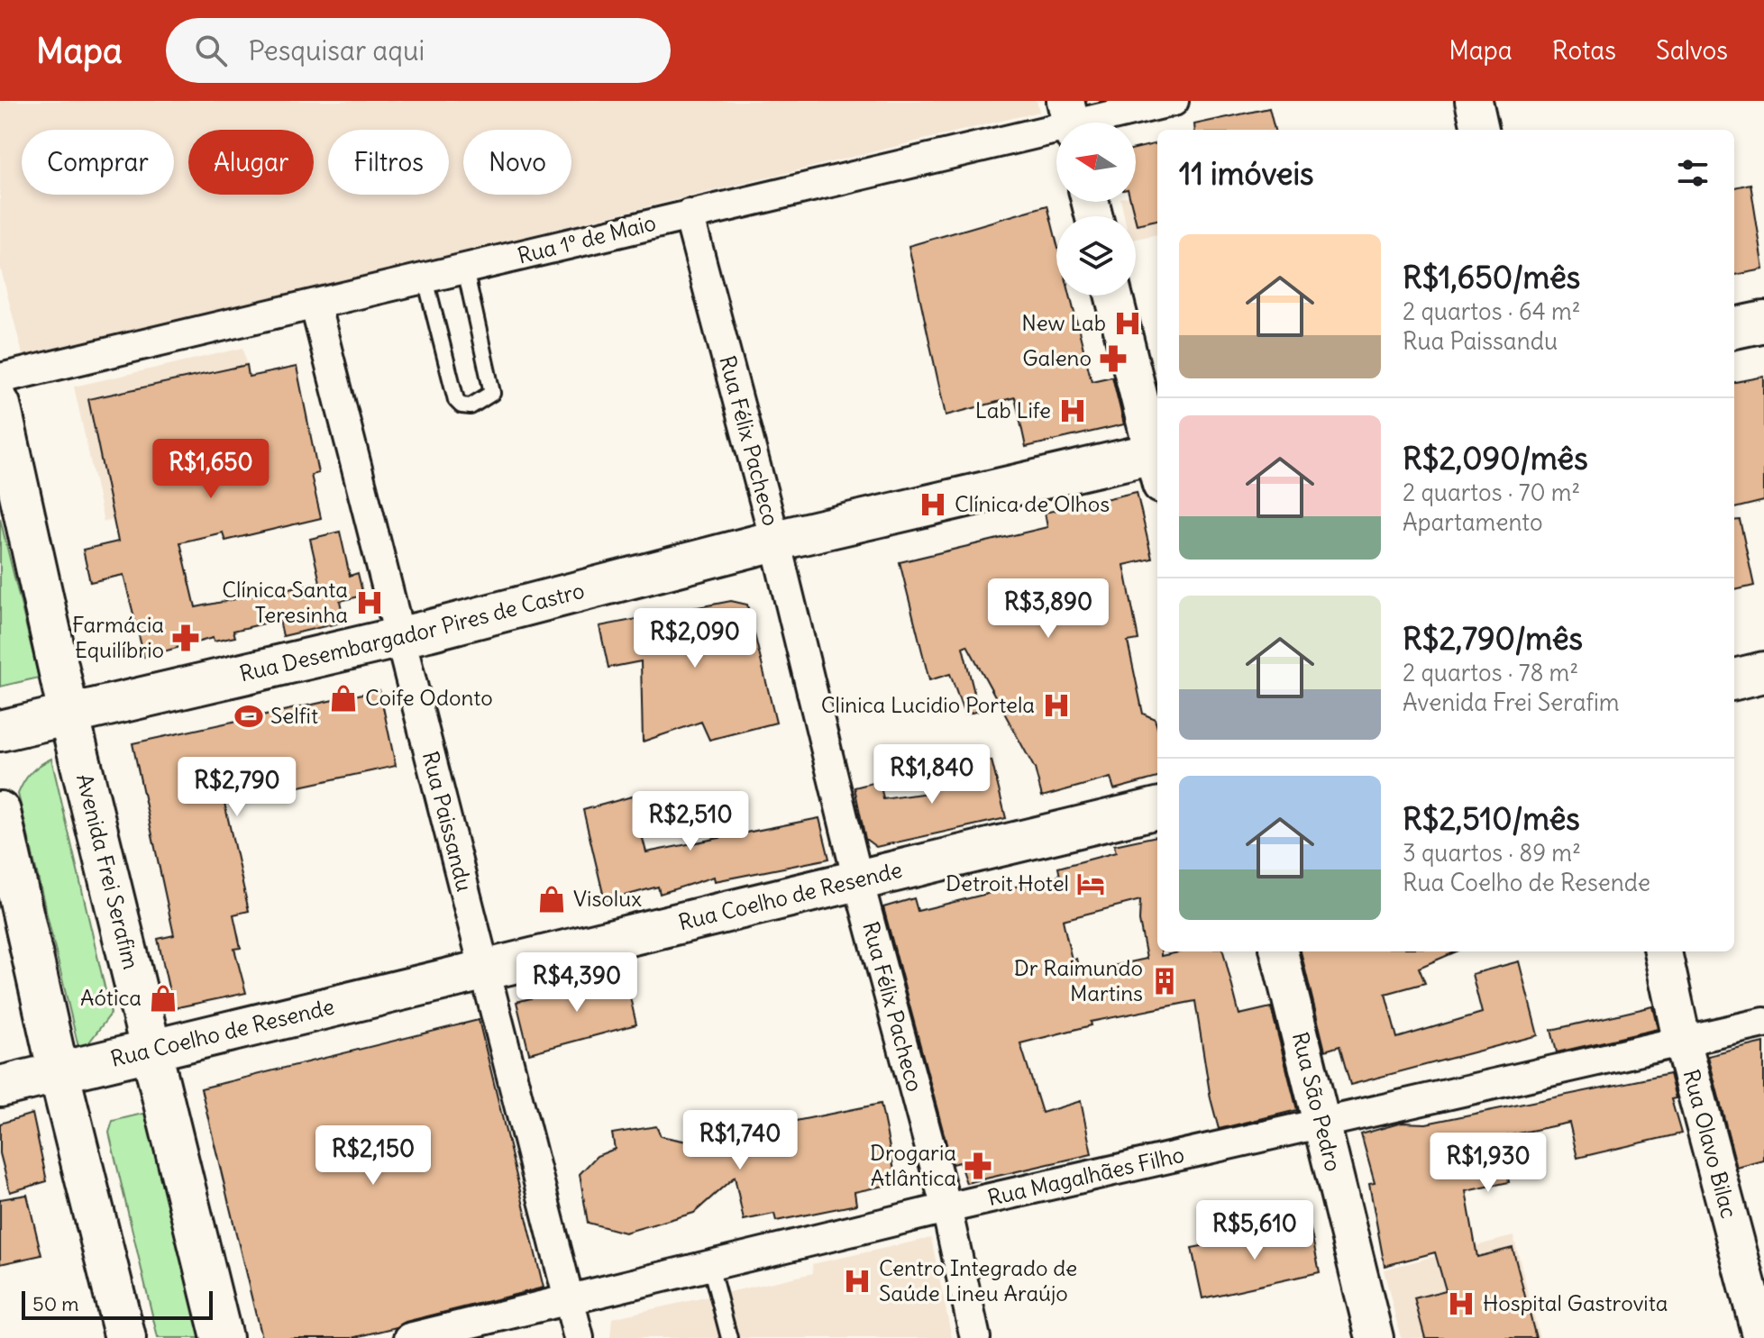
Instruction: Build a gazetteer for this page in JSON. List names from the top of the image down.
{
  "streets": {
    "main road": ["Rua Desembargador Pires de Castro", "Avenida Frei Serafim", "Rua Coelho de Resende"],
    "street": [
      "Rua 1º de Maio",
      "Rua Félix Pacheco",
      "Rua Paissandu",
      "Rua São Pedro",
      "Rua Olavo Bilac",
      "Rua Magalhães Filho"
    ]
  },
  "crossings": [
    ["Rua 1º de Maio", "Rua Félix Pacheco"],
    ["Rua 1º de Maio", "Rua Paissandu"],
    ["Rua Félix Pacheco", "Rua Desembargador Pires de Castro"],
    ["Rua Félix Pacheco", "Rua Coelho de Resende"],
    ["Rua Félix Pacheco", "Rua Magalhães Filho"],
    ["Rua Desembargador Pires de Castro", "Rua Paissandu"],
    ["Rua Desembargador Pires de Castro", "Avenida Frei Serafim"],
    ["Rua Paissandu", "Rua Coelho de Resende"],
    ["Rua Paissandu", "Rua Magalhães Filho"],
    ["Avenida Frei Serafim", "Rua Coelho de Resende"],
    ["Rua São Pedro", "Rua Magalhães Filho"],
    ["Rua Olavo Bilac", "Rua Magalhães Filho"]
  ],
  "places": {
    "hospital": [
      "New Lab",
      "Lab Life",
      "Clínica de Olhos",
      "Clínica Santa Teresinha",
      "Clinica Lucidio Portela",
      "Centro Integrado de Saúde Lineu Araújo",
      "Hospital Gastrovita"
    ],
    "pharmacy": ["Galeno", "Farmácia Equilíbrio", "Drogaria Atlântica"],
    "shop": ["Coife Odonto", "Visolux", "Aótica"],
    "sports": ["Selfit"],
    "hotel": ["Detroit Hotel"],
    "building": ["Dr Raimundo Martins"]
  },
  "scale_bar": "50 m",
  "north": "left",
  "page": {
    "header": "Mapa",
    "search": "Pesquisar aqui",
    "nav": ["Mapa", "Rotas", "Salvos"],
    "chip": [
      "Comprar",
      "Alugar",
      "Filtros",
      "Novo"
    ],
    "heading": "11 imóveis",
    "list": [
      {
        "name": "R$1,650/mês",
        "note": "2 quartos · 64 m² · Rua Paissandu"
      },
      {
        "name": "R$2,090/mês",
        "note": "2 quartos · 70 m² · Apartamento"
      },
      {
        "name": "R$2,790/mês",
        "note": "2 quartos · 78 m² · Avenida Frei Serafim"
      },
      {
        "name": "R$2,510/mês",
        "note": "3 quartos · 89 m² · Rua Coelho de Resende"
      }
    ],
    "price": [
      "R$1,650",
      "R$3,890",
      "R$2,090",
      "R$1,840",
      "R$2,790",
      "R$2,510",
      "R$4,390",
      "R$1,740",
      "R$2,150",
      "R$1,930",
      "R$5,610"
    ],
    "scale": "50 m"
  }
}
